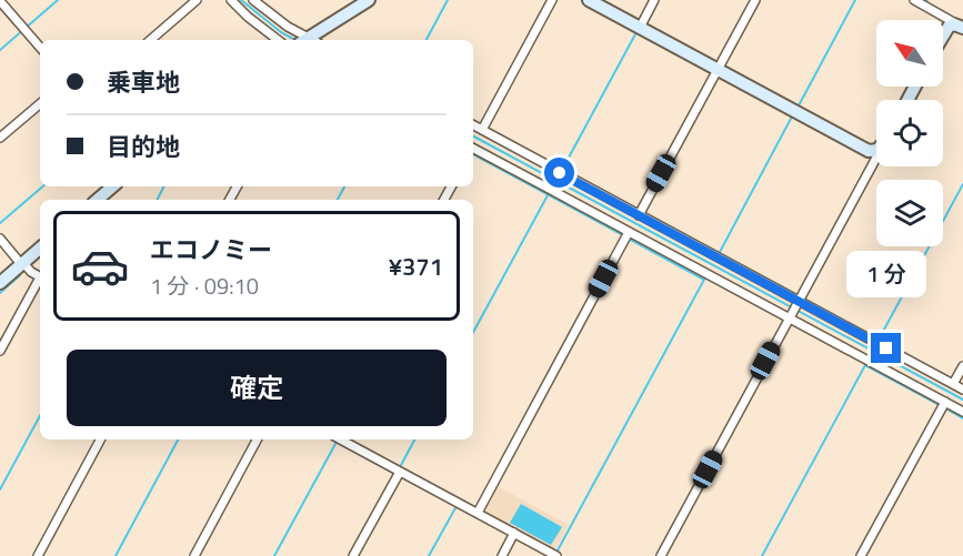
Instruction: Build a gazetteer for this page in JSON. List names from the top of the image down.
{
  "north": "top left",
  "page": {
    "banner": ["乗車地", "目的地"],
    "list": [
      {
        "name": "エコノミー",
        "note": "1 分 · 09:10",
        "value": "¥371"
      }
    ],
    "bubble": "1 分",
    "buttons": "確定"
  }
}
